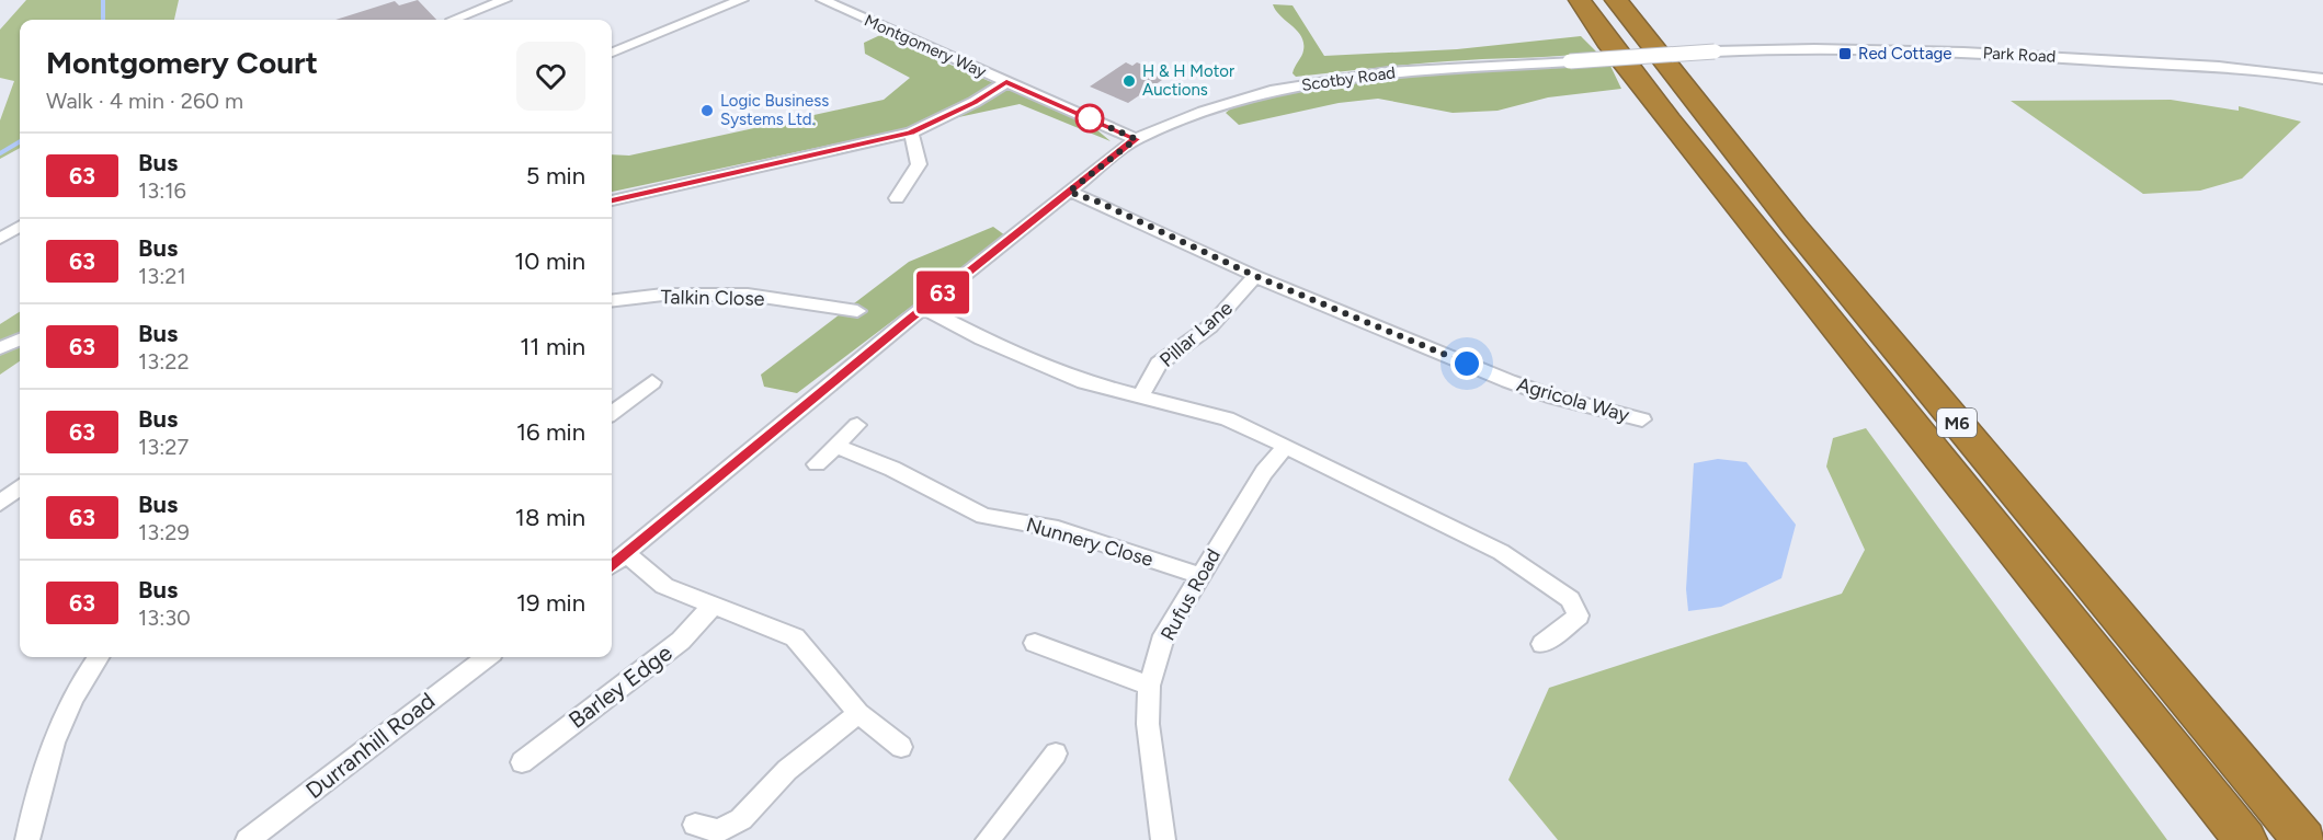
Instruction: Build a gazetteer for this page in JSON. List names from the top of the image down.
{
  "streets": {
    "highway": ["M6"],
    "street": [
      "Montgomery Way",
      "Park Road",
      "Scotby Road",
      "Talkin Close",
      "Pillar Lane",
      "Agricola Way",
      "Nunnery Close",
      "Rufus Road",
      "Barley Edge",
      "Durranhill Road"
    ]
  },
  "crossings": [
    ["Montgomery Way", "Scotby Road"],
    ["Park Road", "Scotby Road"],
    ["Pillar Lane", "Agricola Way"],
    ["Nunnery Close", "Rufus Road"]
  ],
  "places": {
    "transit": ["Red Cottage"],
    "other": ["H & H Motor Auctions", "Logic Business Systems Ltd."]
  },
  "lines": ["bus line 63"],
  "page": {
    "on_map": "63",
    "heading": ["Montgomery Court", "Walk · 4 min · 260 m"],
    "list": [
      {
        "mark": "63",
        "name": "Bus",
        "note": "13:16",
        "value": "5 min"
      },
      {
        "mark": "63",
        "name": "Bus",
        "note": "13:21",
        "value": "10 min"
      },
      {
        "mark": "63",
        "name": "Bus",
        "note": "13:22",
        "value": "11 min"
      },
      {
        "mark": "63",
        "name": "Bus",
        "note": "13:27",
        "value": "16 min"
      },
      {
        "mark": "63",
        "name": "Bus",
        "note": "13:29",
        "value": "18 min"
      },
      {
        "mark": "63",
        "name": "Bus",
        "note": "13:30",
        "value": "19 min"
      }
    ]
  }
}
